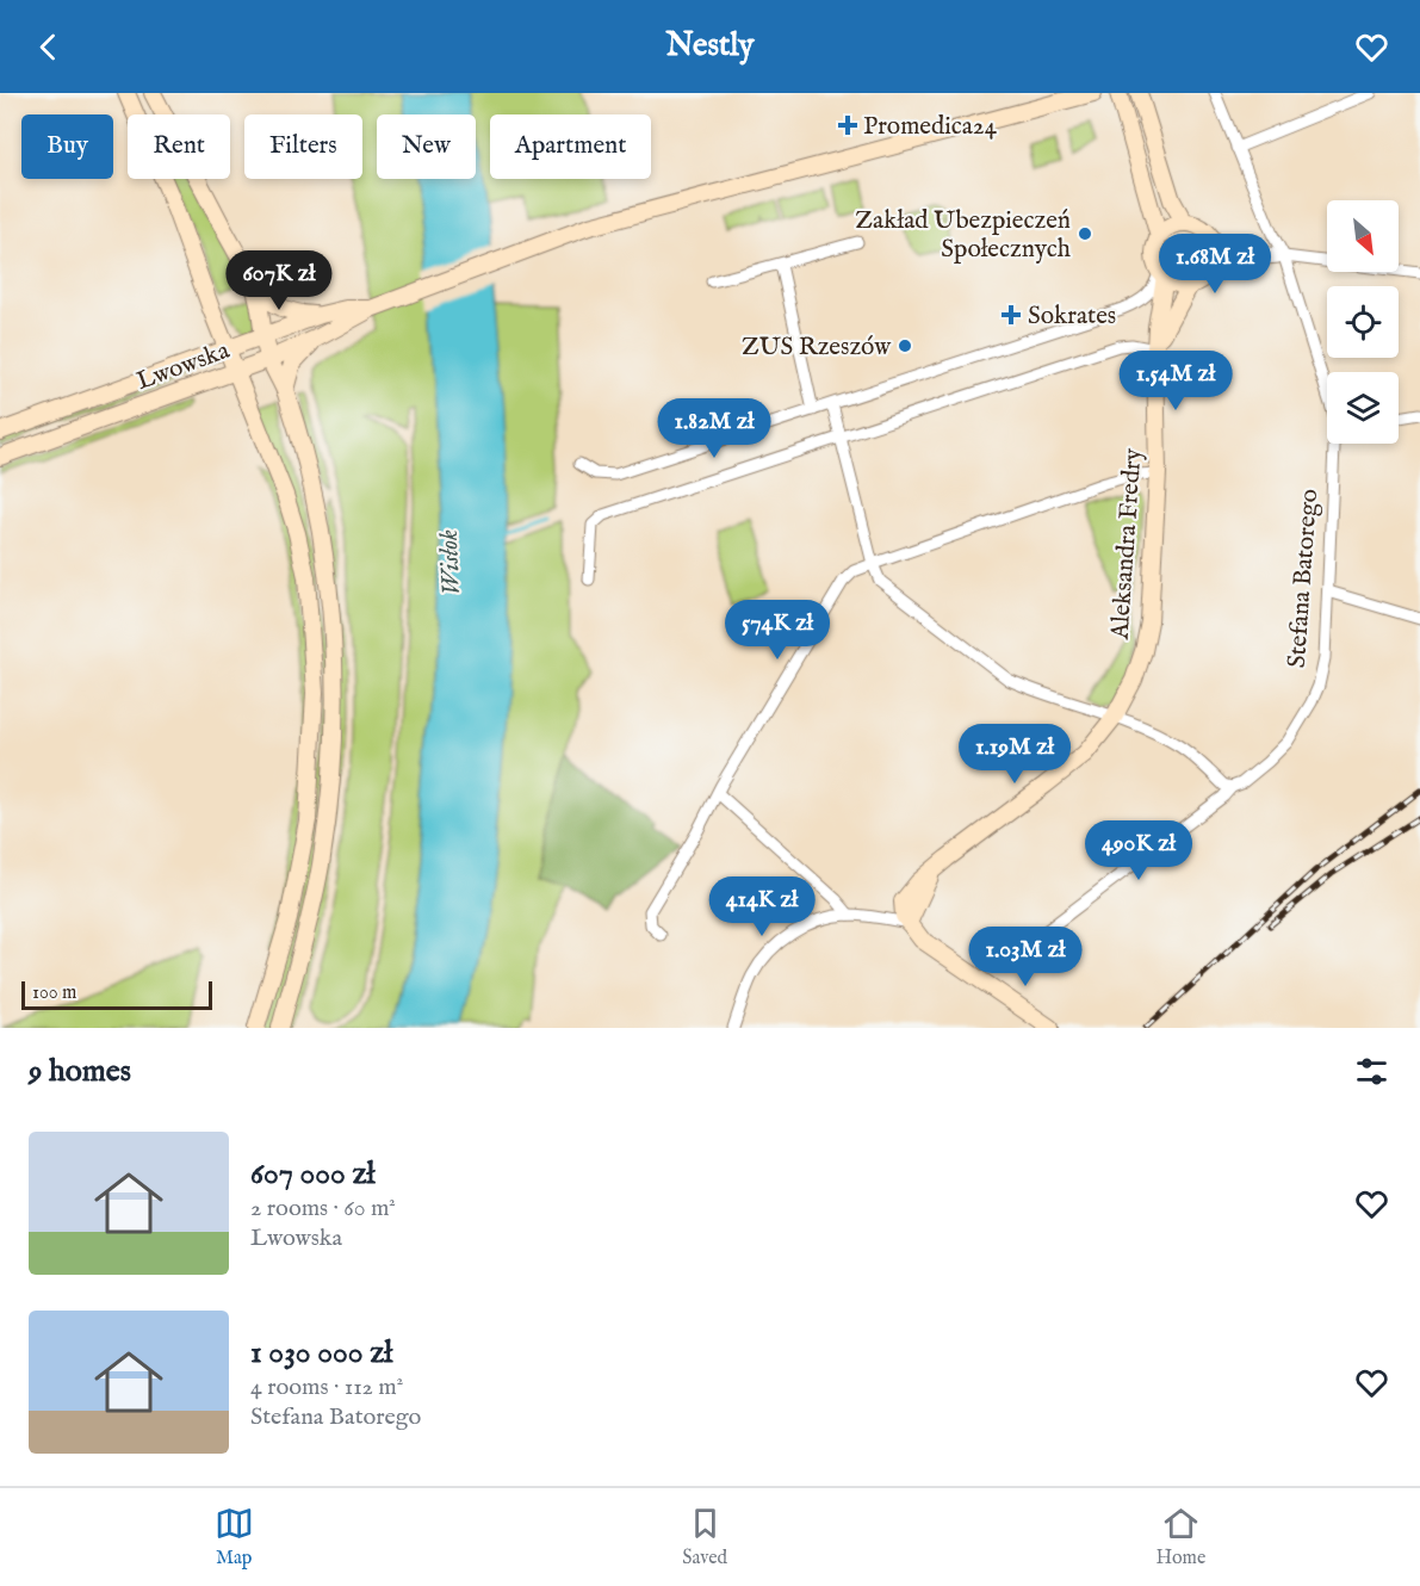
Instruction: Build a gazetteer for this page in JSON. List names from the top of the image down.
{
  "streets": {
    "main road": ["Lwowska", "Aleksandra Fredry"],
    "street": ["Stefana Batorego"]
  },
  "water": ["Wisłok"],
  "places": {
    "health": ["Promedica24", "Sokrates"],
    "other": ["Zakład Ubezpieczeń Społecznych", "ZUS Rzeszów"]
  },
  "scale_bar": "100 m",
  "north": "bottom right",
  "page": {
    "header": "Nestly",
    "chip": [
      "Buy",
      "Rent",
      "Filters",
      "New",
      "Apartment"
    ],
    "price": [
      "1.68M zł",
      "607K zł",
      "1.54M zł",
      "1.82M zł",
      "574K zł",
      "1.19M zł",
      "490K zł",
      "414K zł",
      "1.03M zł"
    ],
    "scale": "100 m",
    "heading": "9 homes",
    "list": [
      {
        "name": "607 000 zł",
        "note": "2 rooms · 60 m² · Lwowska"
      },
      {
        "name": "1 030 000 zł",
        "note": "4 rooms · 112 m² · Stefana Batorego"
      }
    ],
    "tabs": ["Map", "Saved", "Home"]
  }
}
